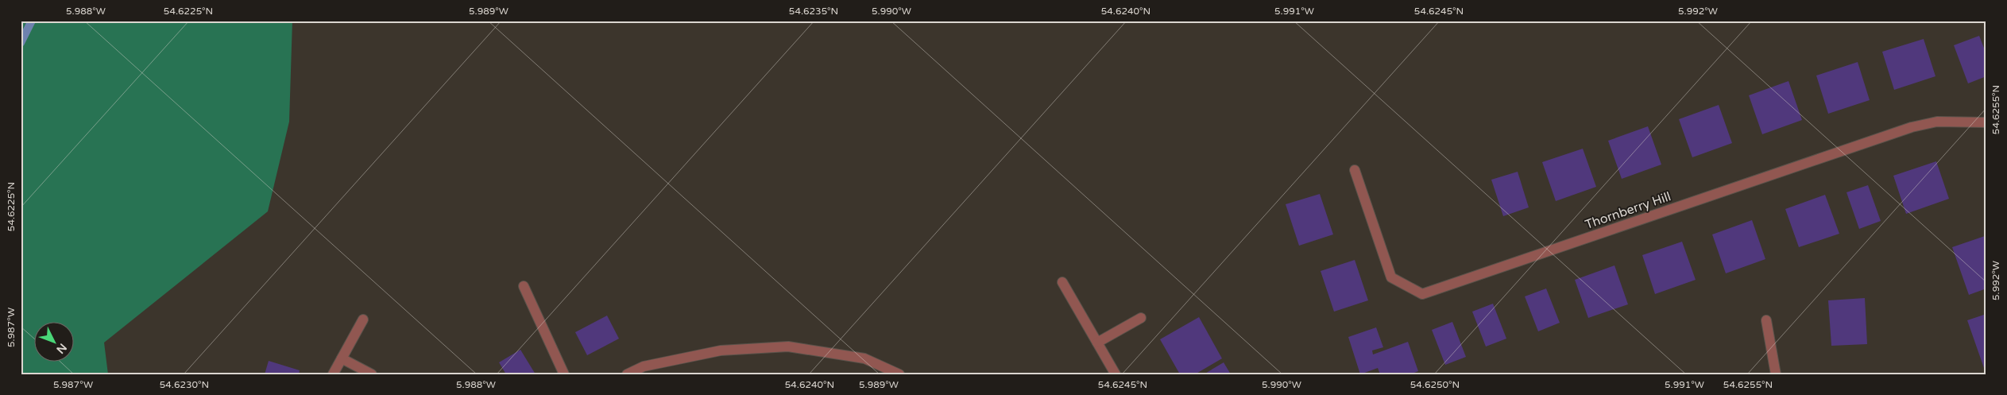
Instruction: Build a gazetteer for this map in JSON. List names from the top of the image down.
{
  "streets": {
    "street": ["Thornberry Hill"]
  },
  "north": "bottom right",
  "coordinates": [
    "5.988°W",
    "54.6225°N",
    "5.989°W",
    "54.6235°N",
    "5.990°W",
    "54.6240°N",
    "5.991°W",
    "54.6245°N",
    "5.992°W",
    "54.6255°N",
    "5.987°W",
    "54.6230°N",
    "54.6250°N"
  ]
}
